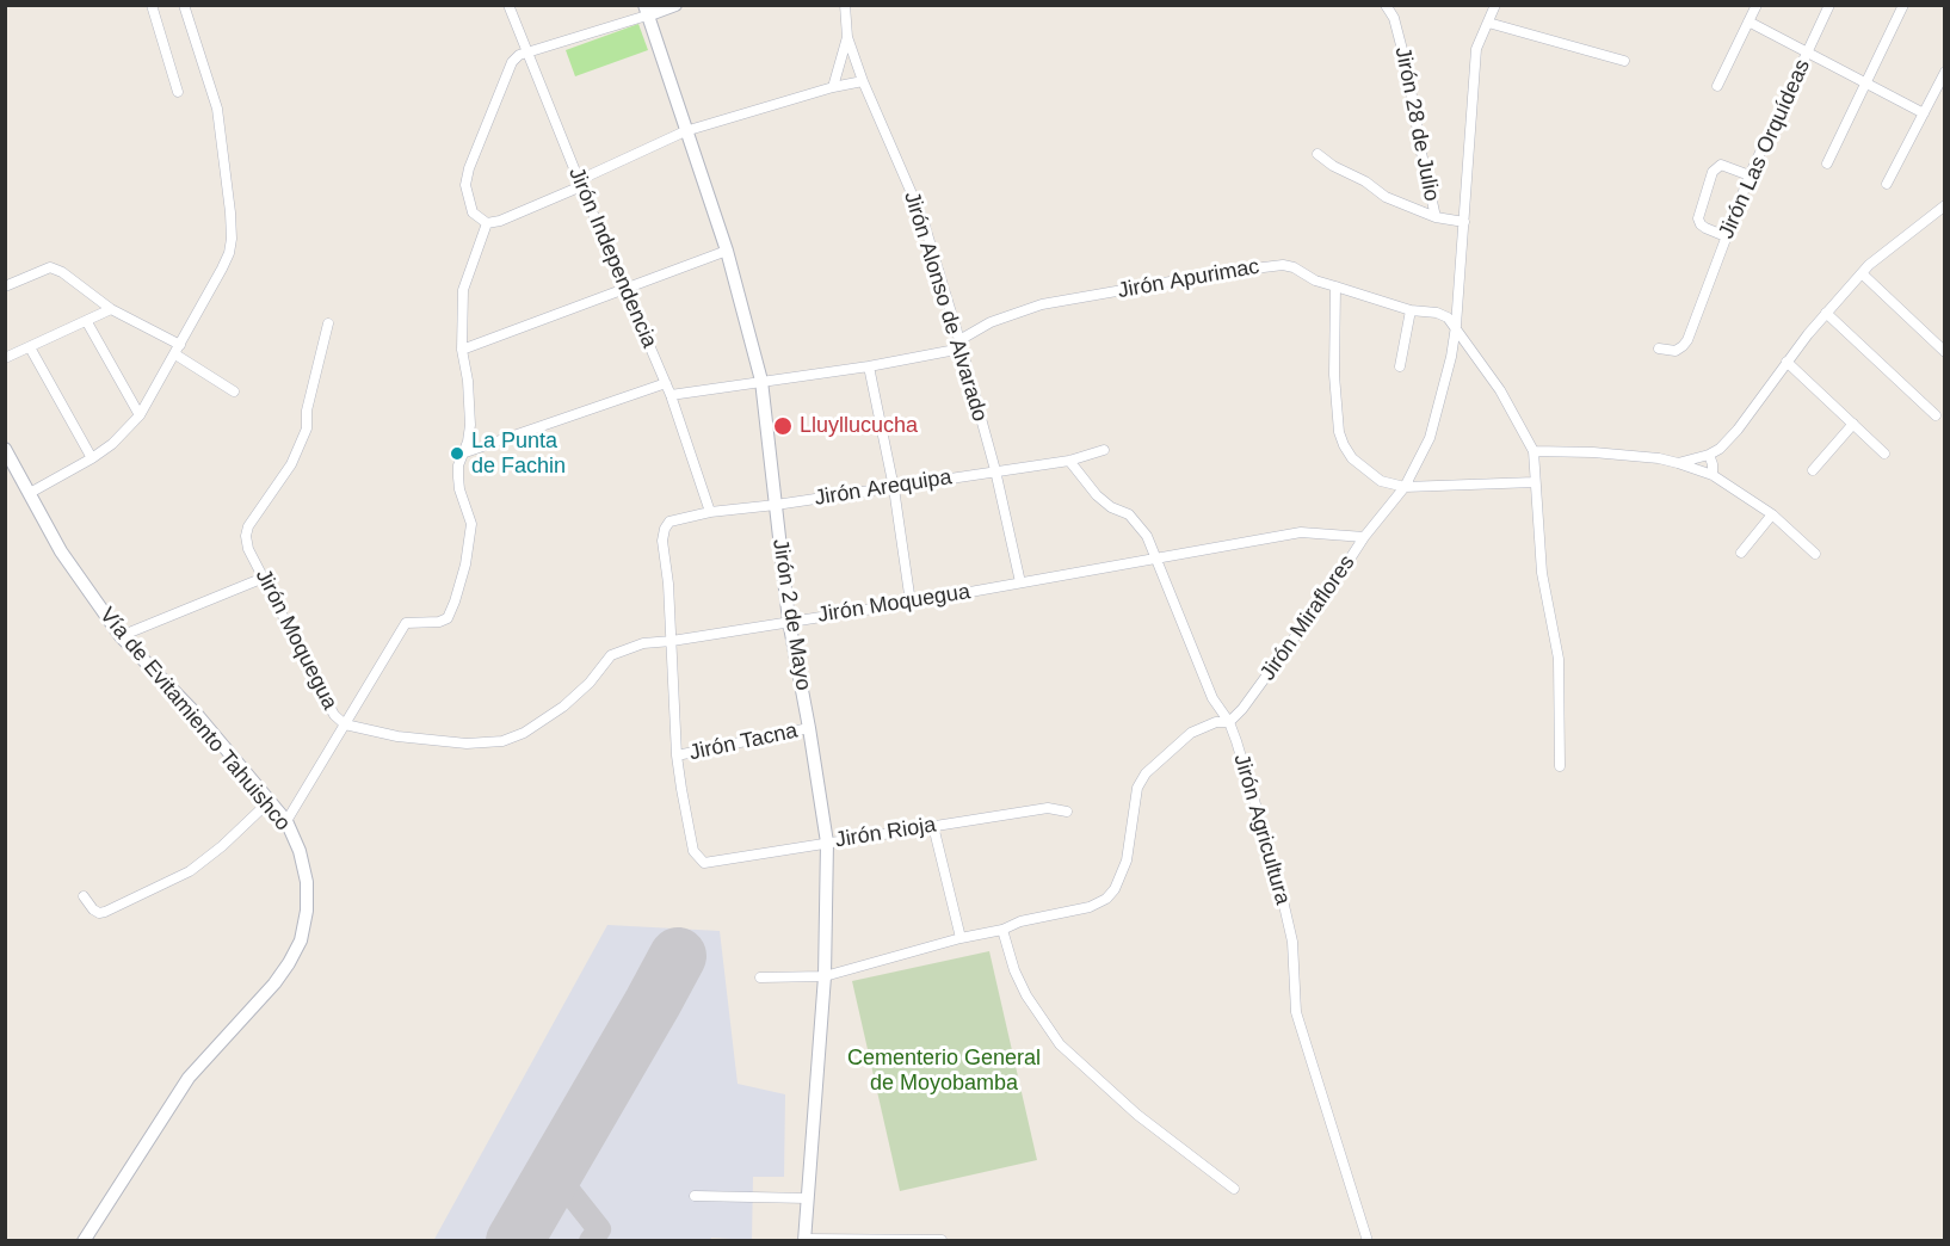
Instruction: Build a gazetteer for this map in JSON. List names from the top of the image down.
{
  "streets": {
    "main road": ["Jirón 2 de Mayo", "Vía de Evitamiento Tahuishco"],
    "street": [
      "Jirón 28 de Julio",
      "Jirón Las Orquídeas",
      "Jirón Independencia",
      "Jirón Apurimac",
      "Jirón Alonso de Alvarado",
      "Jirón Arequipa",
      "Jirón Moquegua",
      "Jirón Miraflores",
      "Jirón Tacna",
      "Jirón Agricultura",
      "Jirón Rioja"
    ]
  },
  "crossings": [
    ["Jirón 28 de Julio", "Jirón Miraflores"],
    ["Jirón Independencia", "Jirón Apurimac"],
    ["Jirón Independencia", "Jirón Arequipa"],
    ["Jirón Apurimac", "Jirón Alonso de Alvarado"],
    ["Jirón Apurimac", "Jirón 2 de Mayo"],
    ["Jirón Apurimac", "Jirón Miraflores"],
    ["Jirón Alonso de Alvarado", "Jirón Arequipa"],
    ["Jirón Alonso de Alvarado", "Jirón Moquegua"],
    ["Jirón Arequipa", "Jirón Moquegua"],
    ["Jirón Arequipa", "Jirón 2 de Mayo"],
    ["Jirón Arequipa", "Jirón Agricultura"],
    ["Jirón Moquegua", "Jirón 2 de Mayo"],
    ["Jirón Moquegua", "Jirón Miraflores"],
    ["Jirón Moquegua", "Jirón Agricultura"],
    ["Jirón 2 de Mayo", "Jirón Tacna"],
    ["Jirón 2 de Mayo", "Jirón Rioja"],
    ["Jirón Miraflores", "Jirón Agricultura"],
    ["Jirón Tacna", "Jirón Rioja"]
  ],
  "parks": ["Cementerio General de Moyobamba"],
  "places": ["Lluyllucucha", "La Punta de Fachin"]
}
